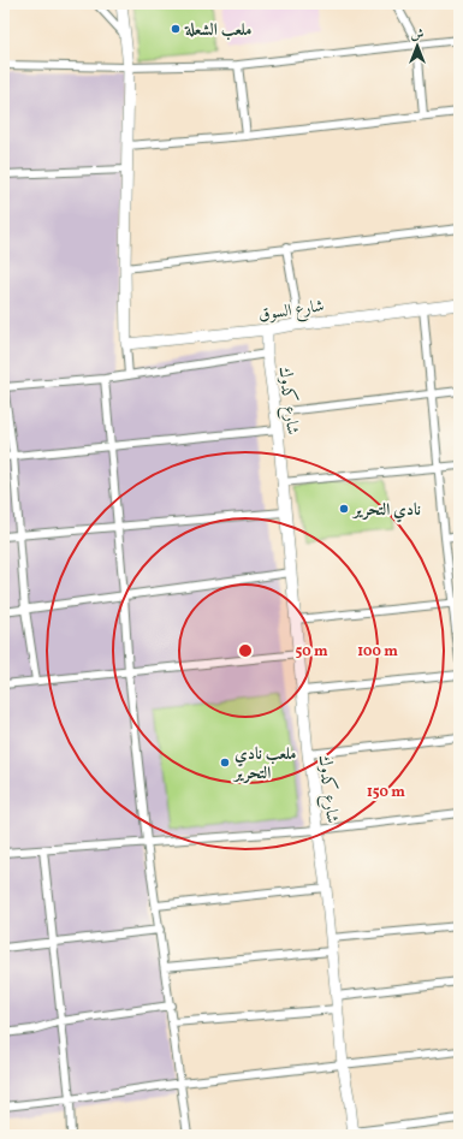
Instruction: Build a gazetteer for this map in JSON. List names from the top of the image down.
{
  "streets": {
    "street": ["شارع السوق", "شارع كدوك"]
  },
  "crossings": [
    ["شارع السوق", "شارع كدوك"]
  ],
  "places": ["ملعب الشعلة", "نادي التحرير", "ملعب نادي التحرير"],
  "north": "top",
  "rings": ["50 m", "100 m", "150 m"]
}
